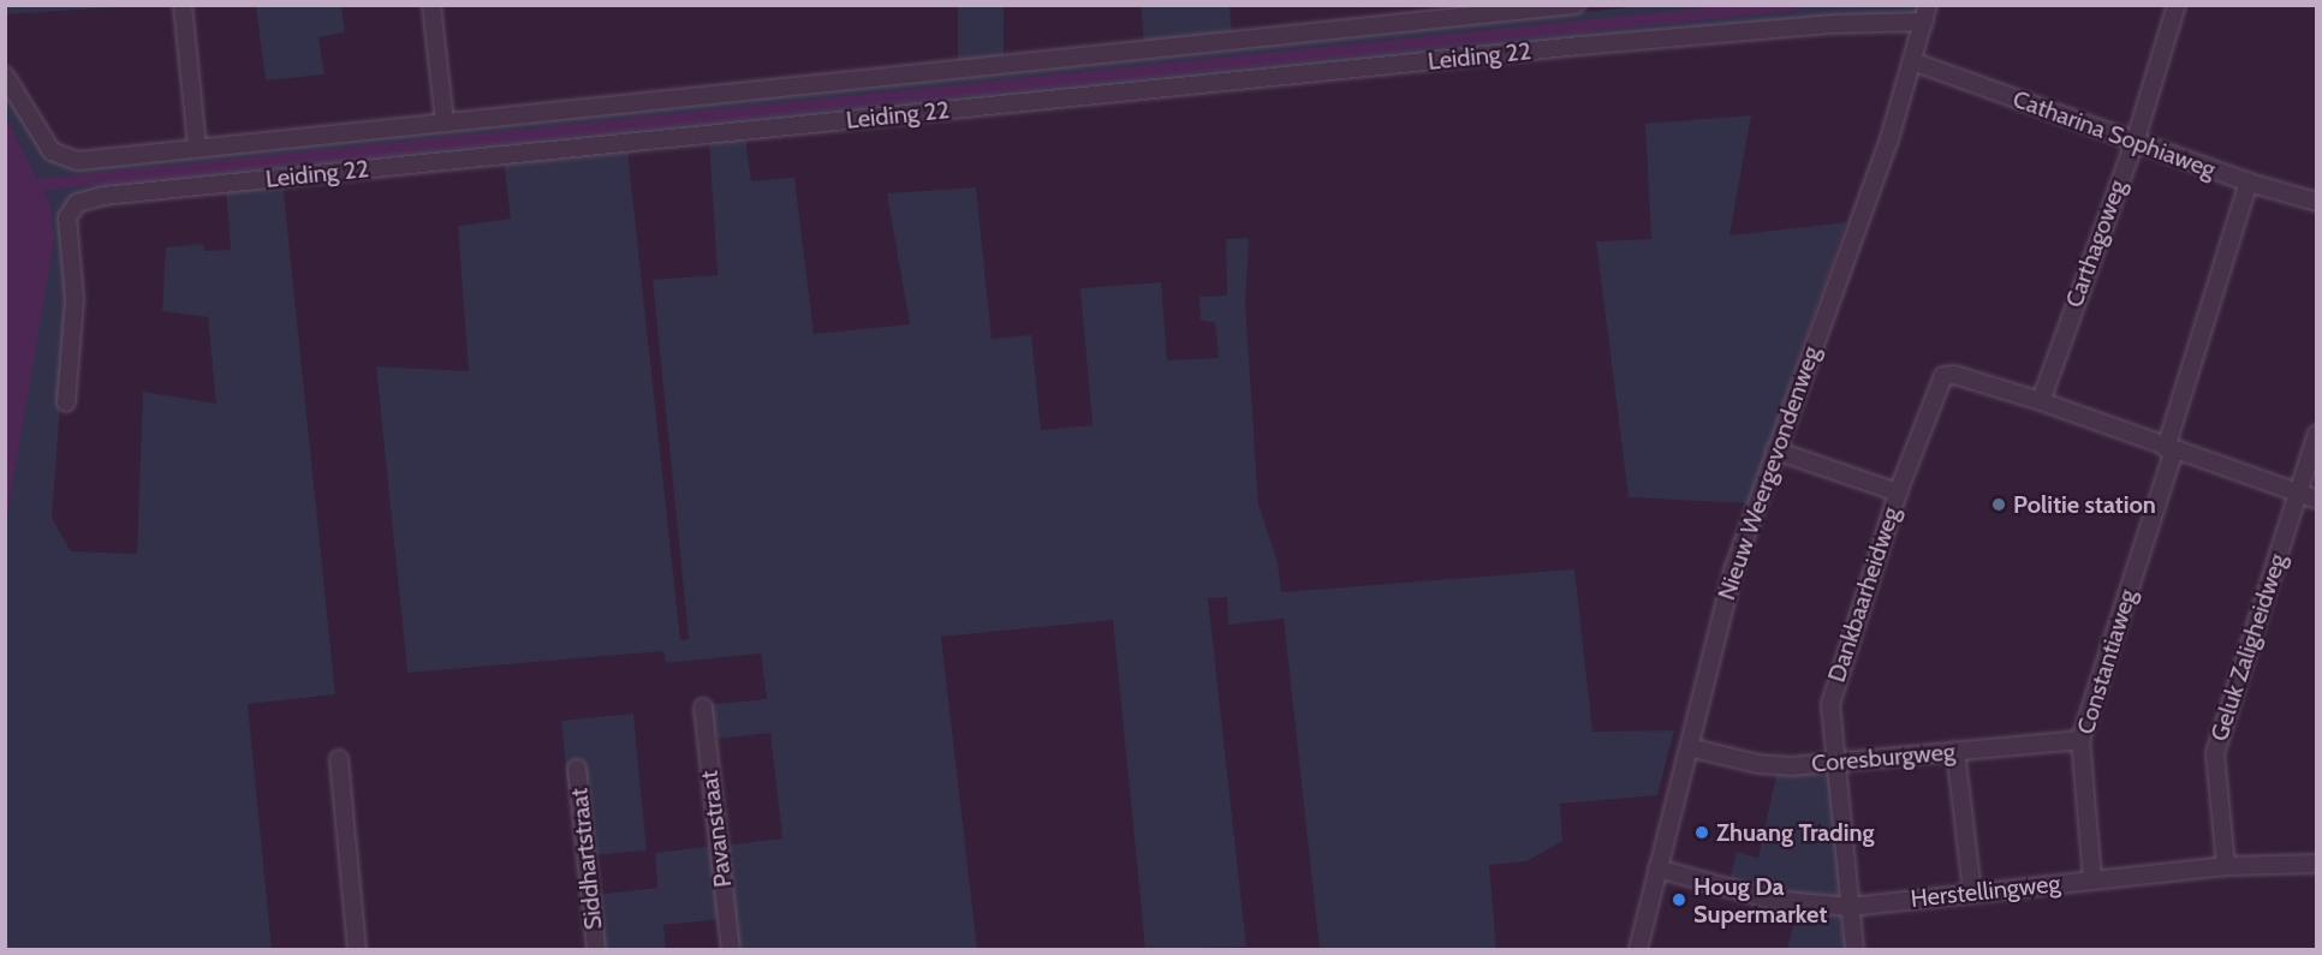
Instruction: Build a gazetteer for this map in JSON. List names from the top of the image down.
{
  "streets": {
    "street": [
      "Leiding 22",
      "Catharina Sophiaweg",
      "Carthagoweg",
      "Nieuw Weergevondenweg",
      "Dankbaarheidweg",
      "Geluk Zaligheidweg",
      "Constantiaweg",
      "Coresburgweg",
      "Pavanstraat",
      "Siddhartstraat",
      "Herstellingweg"
    ]
  },
  "crossings": [
    ["Leiding 22", "Nieuw Weergevondenweg"],
    ["Catharina Sophiaweg", "Carthagoweg"],
    ["Catharina Sophiaweg", "Nieuw Weergevondenweg"],
    ["Catharina Sophiaweg", "Constantiaweg"],
    ["Carthagoweg", "Dankbaarheidweg"],
    ["Nieuw Weergevondenweg", "Coresburgweg"],
    ["Nieuw Weergevondenweg", "Herstellingweg"],
    ["Dankbaarheidweg", "Coresburgweg"],
    ["Dankbaarheidweg", "Herstellingweg"],
    ["Geluk Zaligheidweg", "Herstellingweg"],
    ["Constantiaweg", "Coresburgweg"],
    ["Constantiaweg", "Herstellingweg"]
  ],
  "places": ["Politie station", "Zhuang Trading", "Houg Da Supermarket"]
}
